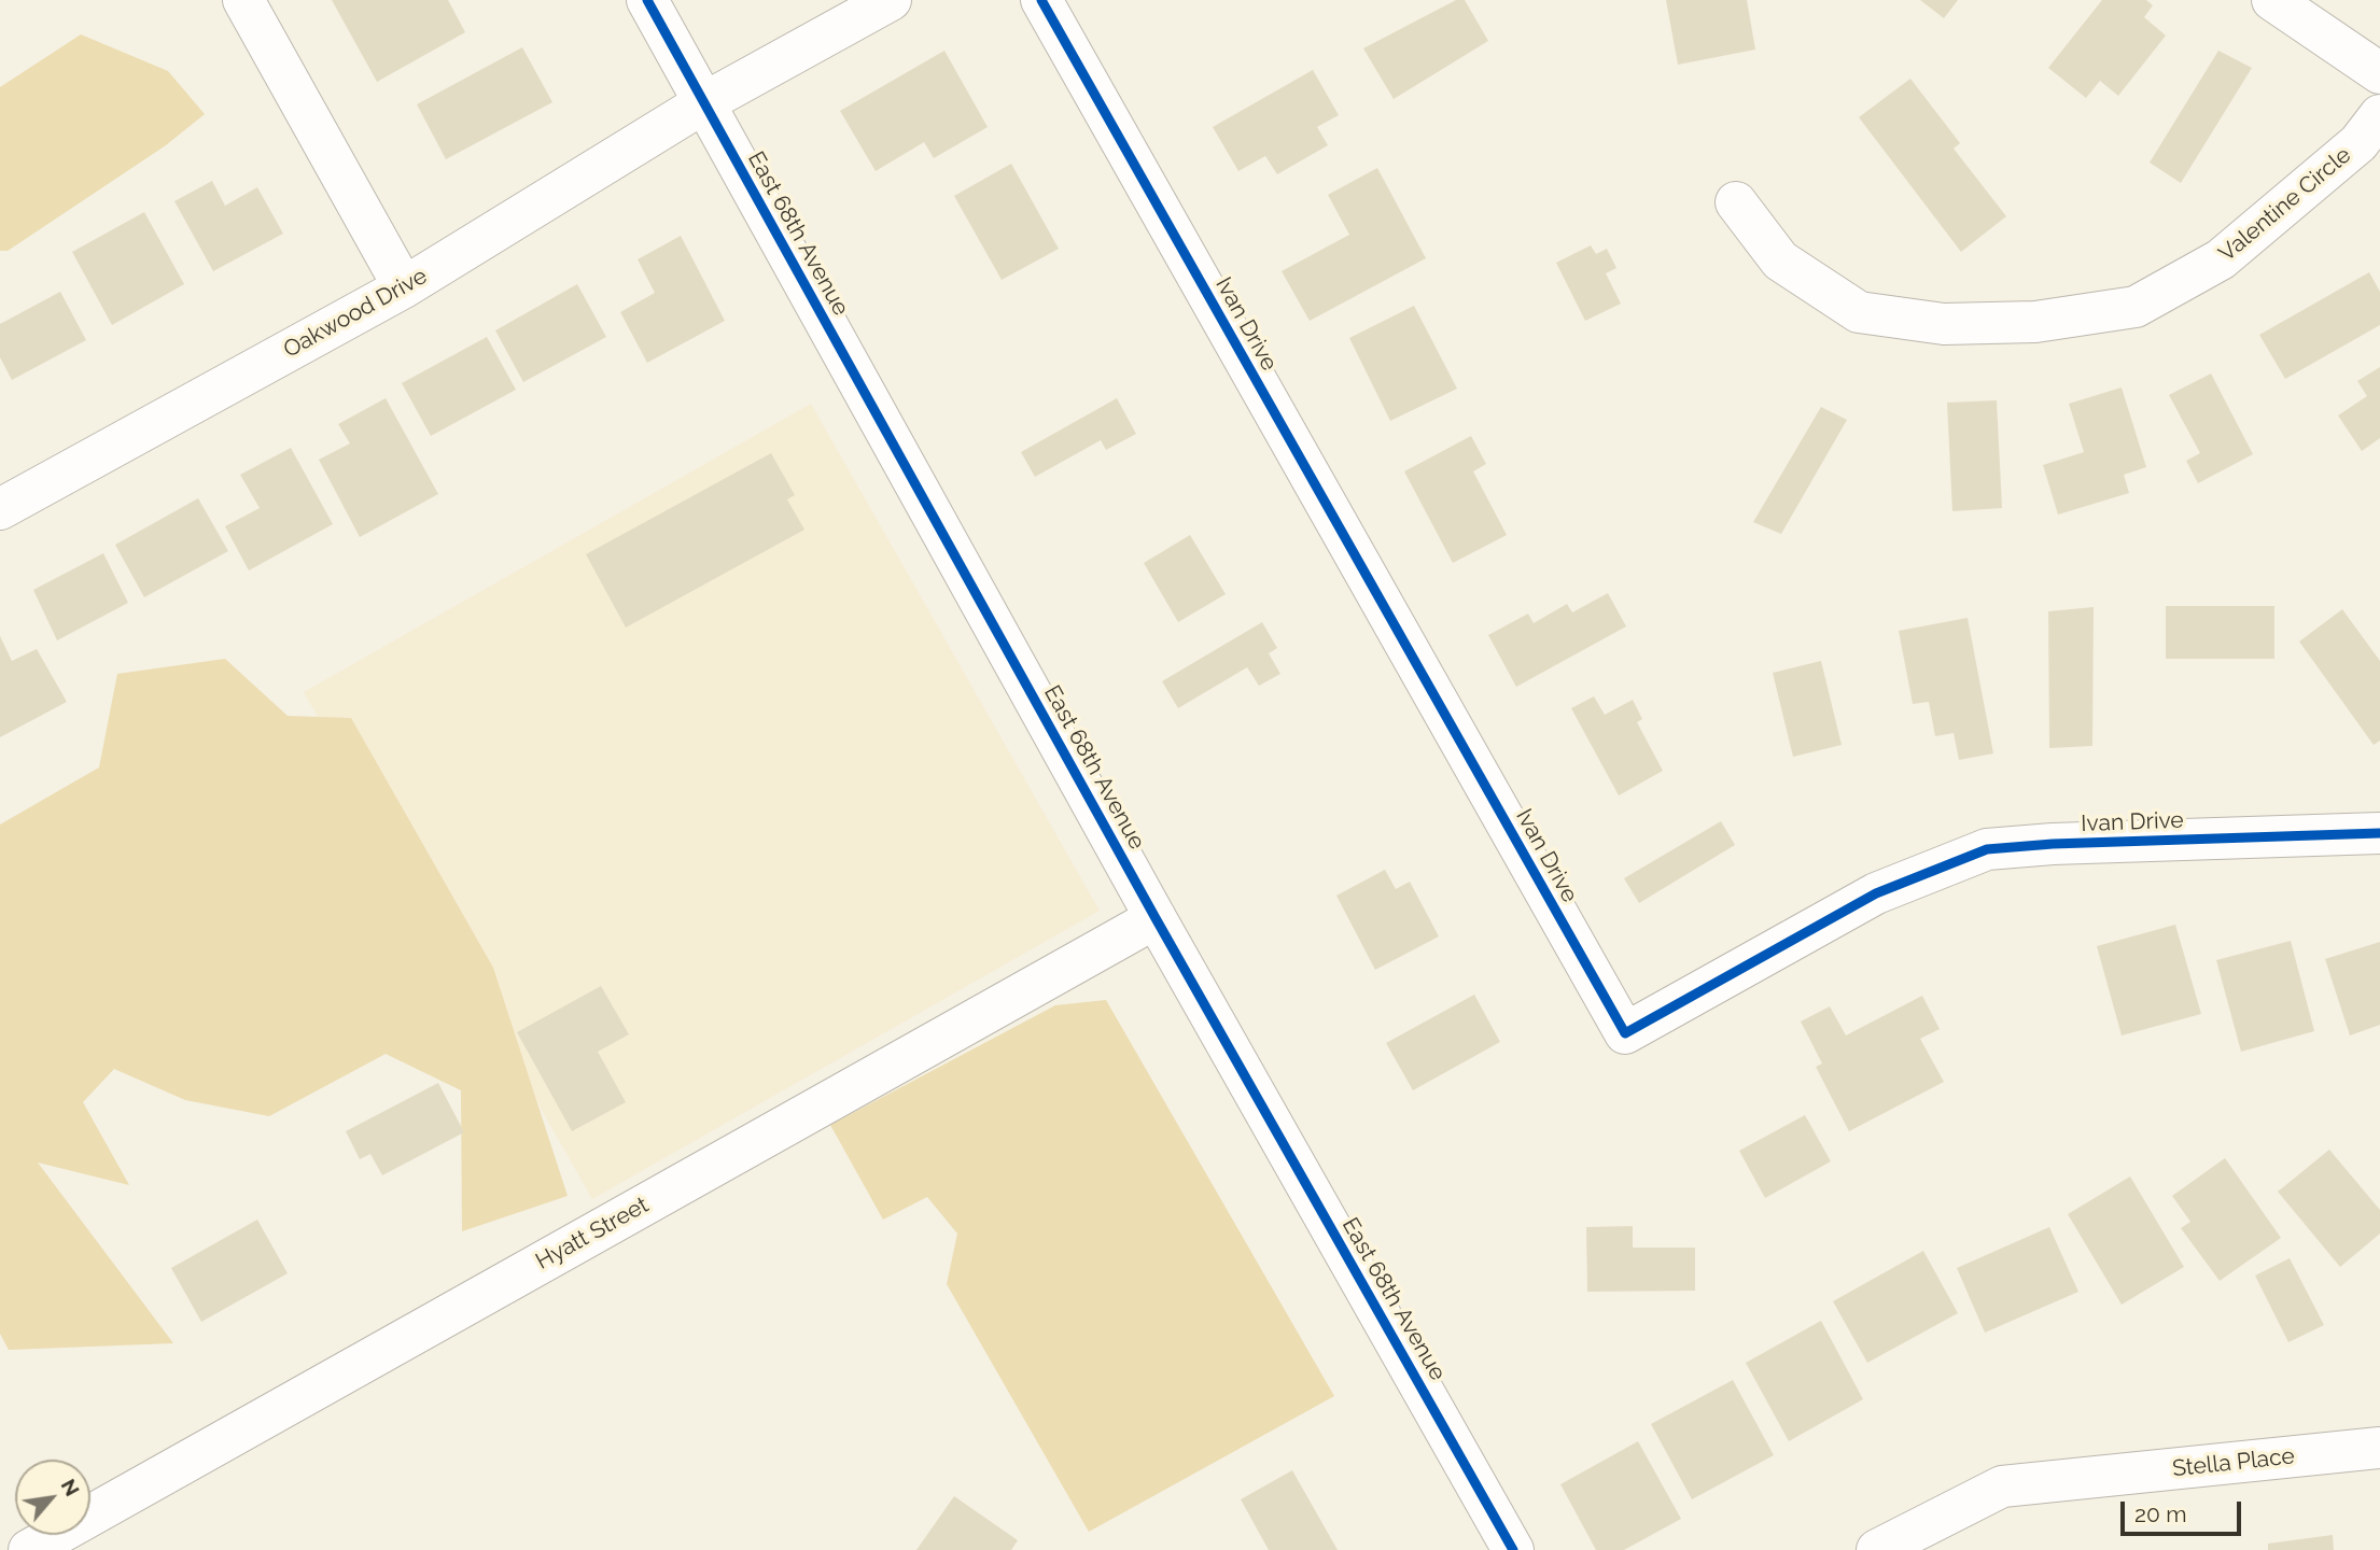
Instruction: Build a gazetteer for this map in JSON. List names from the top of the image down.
{
  "streets": {
    "street": [
      "Valentine Circle",
      "East 68th Avenue",
      "Oakwood Drive",
      "Ivan Drive",
      "Hyatt Street",
      "Stella Place"
    ]
  },
  "crossings": [
    ["East 68th Avenue", "Oakwood Drive"],
    ["East 68th Avenue", "Hyatt Street"]
  ],
  "scale_bar": "20 m",
  "north": "top right"
}
